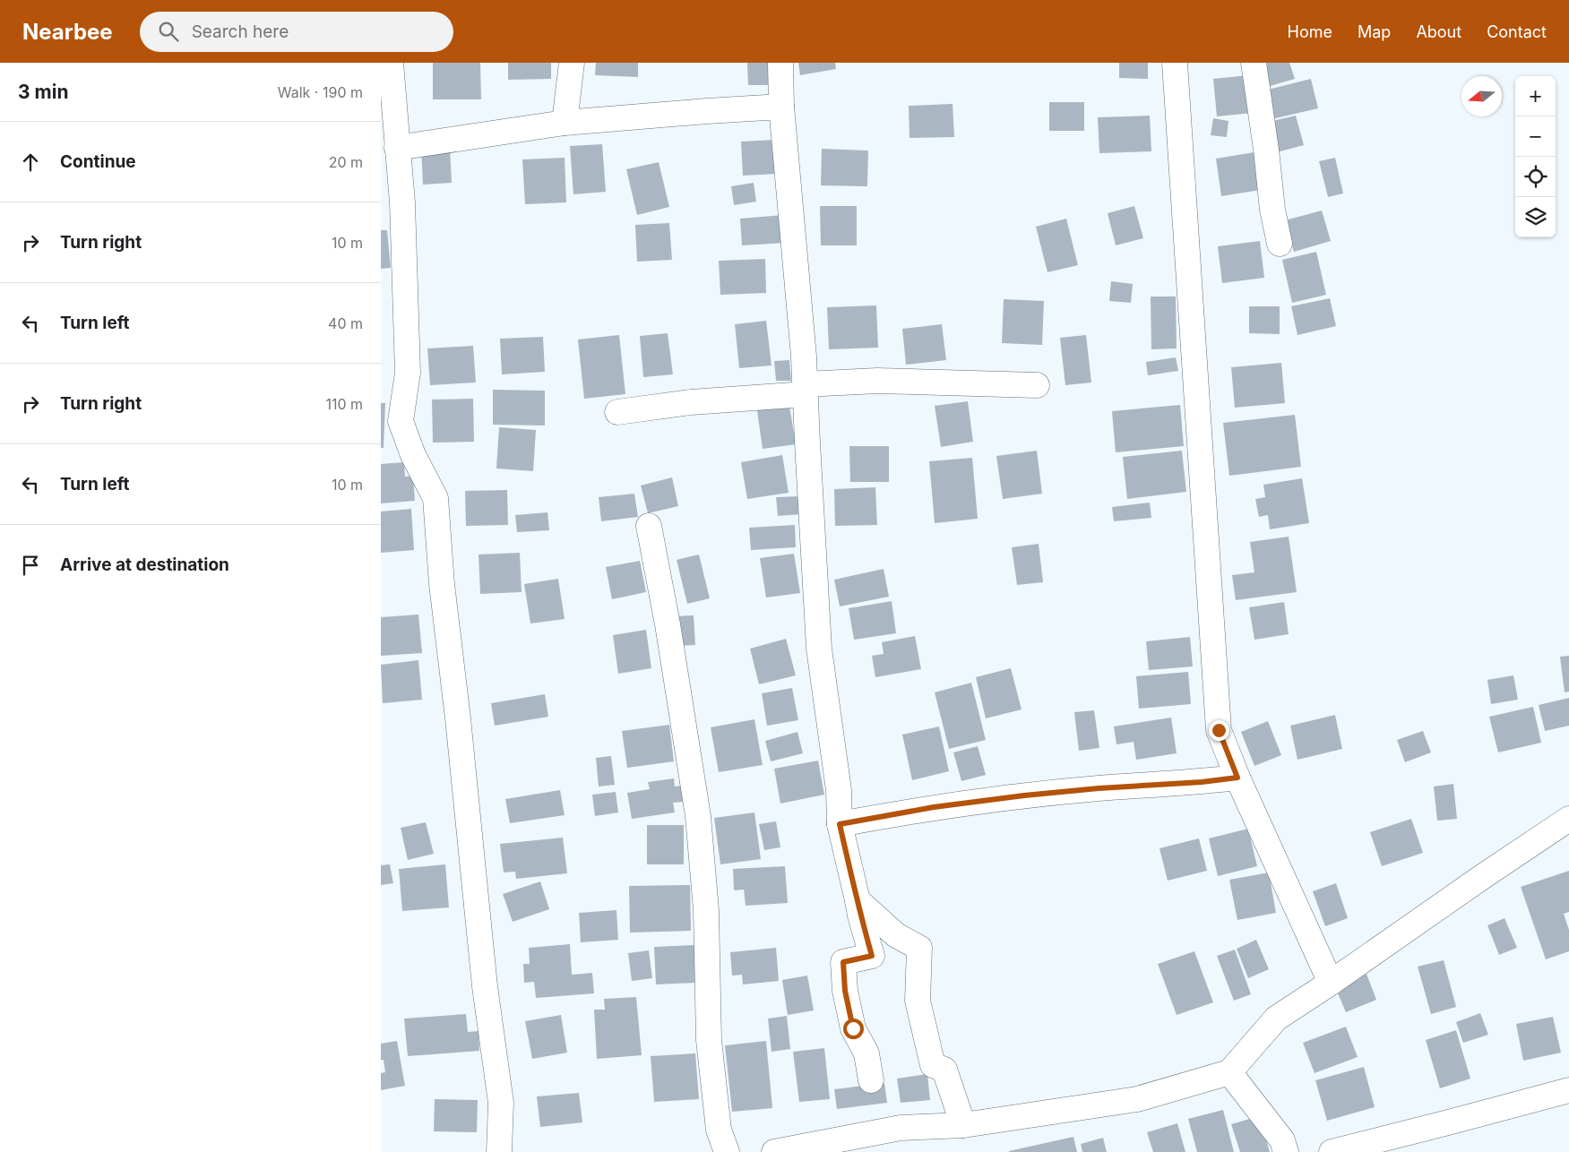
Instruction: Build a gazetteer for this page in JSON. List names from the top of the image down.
{
  "north": "left",
  "page": {
    "header": "Nearbee",
    "search": "Search here",
    "nav": [
      "Home",
      "Map",
      "About",
      "Contact"
    ],
    "heading": ["3 min", "Walk · 190 m"],
    "map_buttons": ["+", "−"],
    "list": [
      ["Continue", "20 m"],
      ["Turn right", "10 m"],
      ["Turn left", "40 m"],
      ["Turn right", "110 m"],
      ["Turn left", "10 m"],
      "Arrive at destination"
    ]
  }
}
